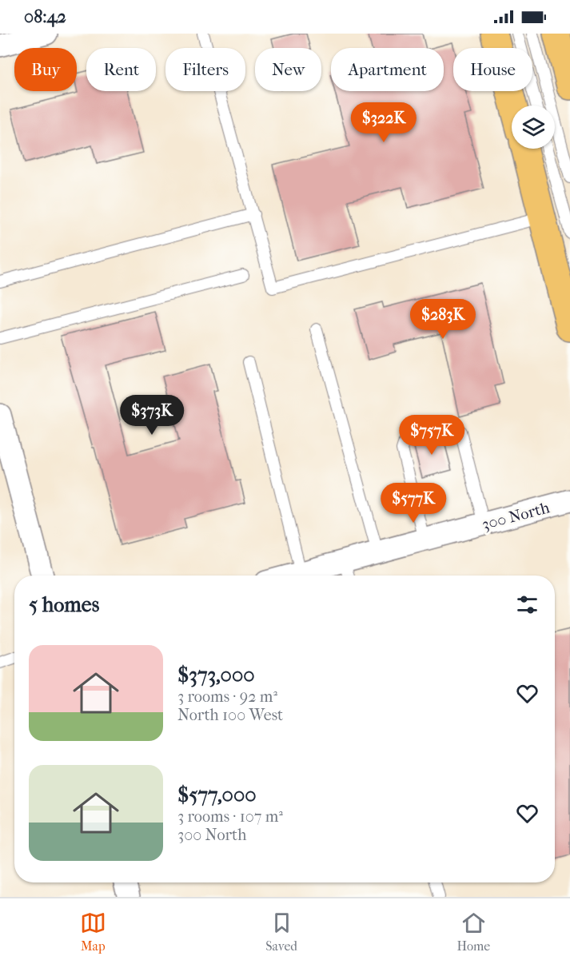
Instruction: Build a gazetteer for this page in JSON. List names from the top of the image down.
{
  "streets": {
    "street": ["300 North"]
  },
  "page": {
    "status": "08:42",
    "chip": [
      "Buy",
      "Rent",
      "Filters",
      "New",
      "Apartment",
      "House"
    ],
    "price": [
      "$322K",
      "$283K",
      "$373K",
      "$757K",
      "$577K"
    ],
    "heading": "5 homes",
    "list": [
      {
        "name": "$373,000",
        "note": "3 rooms · 92 m² · North 100 West"
      },
      {
        "name": "$577,000",
        "note": "3 rooms · 107 m² · 300 North"
      }
    ],
    "tabs": ["Map", "Saved", "Home"]
  }
}
